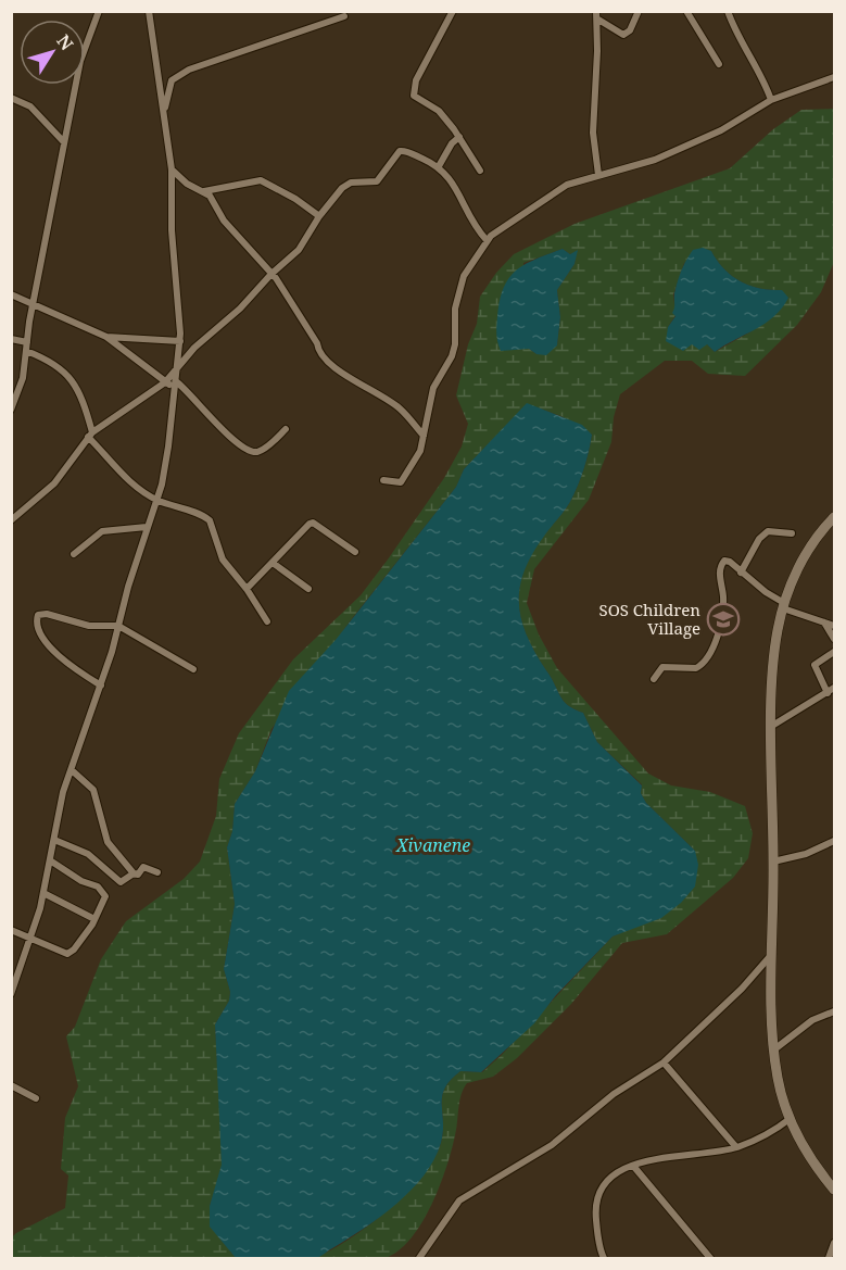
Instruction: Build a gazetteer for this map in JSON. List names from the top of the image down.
{
  "water": ["Xivanene"],
  "places": {
    "school or university": ["SOS Children Village"]
  },
  "north": "top right"
}
